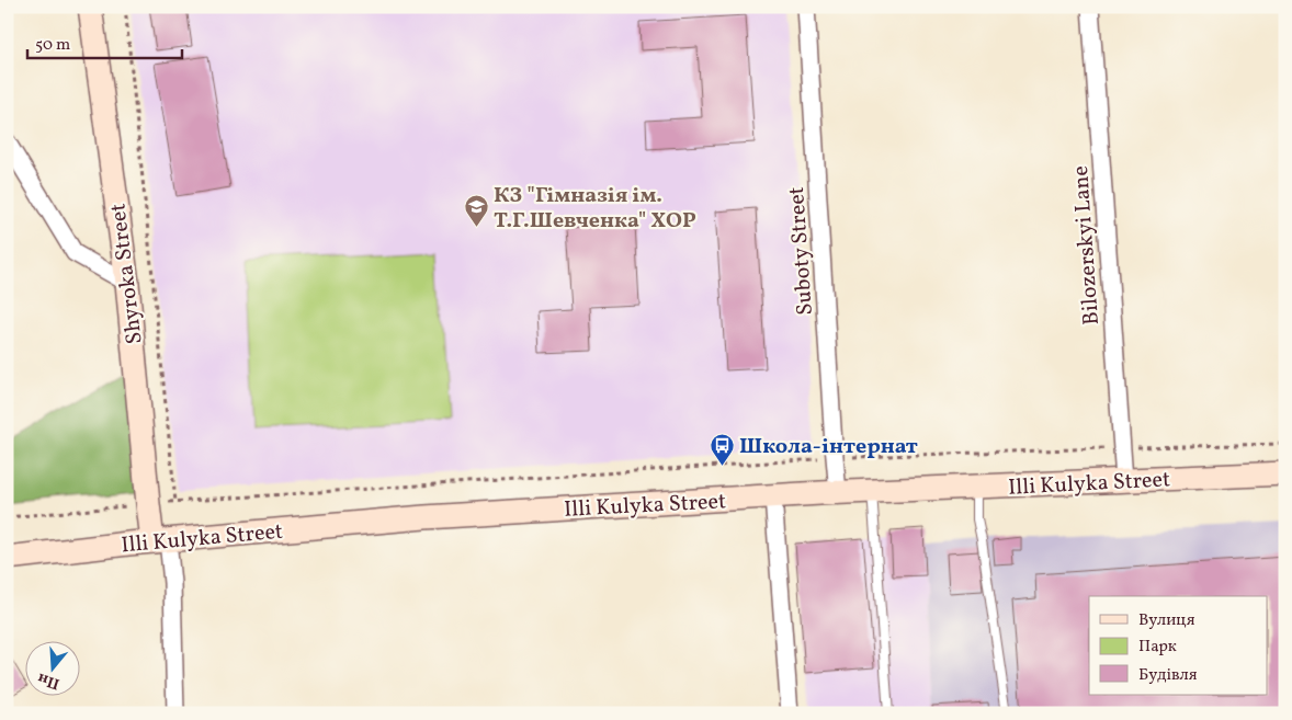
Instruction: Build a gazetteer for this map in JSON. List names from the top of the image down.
{
  "streets": {
    "street": [
      "Bilozerskyi Lane",
      "Suboty Street",
      "Shyroka Street",
      "Illi Kulyka Street"
    ]
  },
  "crossings": [
    ["Bilozerskyi Lane", "Illi Kulyka Street"],
    ["Suboty Street", "Illi Kulyka Street"],
    ["Shyroka Street", "Illi Kulyka Street"]
  ],
  "places": {
    "school or university": ["КЗ \"Гімназія ім. Т.Г.Шевченка\" ХОР"],
    "bus stop": ["Школа-інтернат"]
  },
  "legend": ["Вулиця", "Парк", "Будівля"],
  "scale_bar": "50 m",
  "north": "bottom"
}
